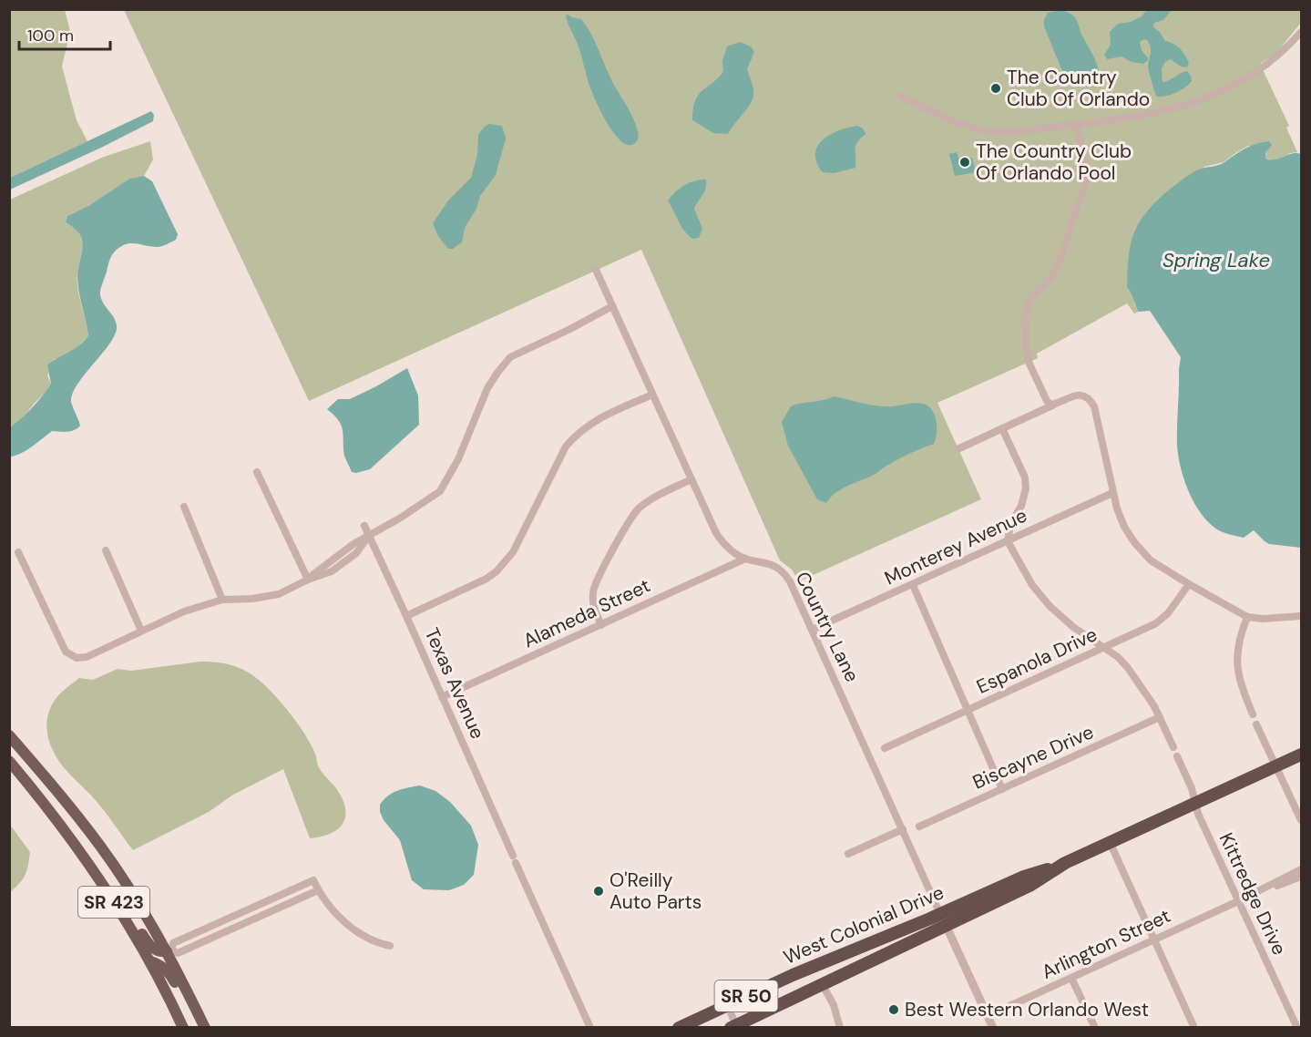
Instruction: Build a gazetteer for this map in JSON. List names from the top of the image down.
{
  "streets": {
    "highway": ["West Colonial Drive", "SR 50"],
    "main road": ["SR 423"],
    "street": [
      "Monterey Avenue",
      "Alameda Street",
      "Country Lane",
      "Espanola Drive",
      "Texas Avenue",
      "Biscayne Drive",
      "Kittredge Drive",
      "Arlington Street"
    ]
  },
  "crossings": [
    ["Monterey Avenue", "Country Lane"],
    ["Alameda Street", "Country Lane"],
    ["Alameda Street", "Texas Avenue"],
    ["Country Lane", "West Colonial Drive"],
    ["Kittredge Drive", "West Colonial Drive"],
    ["Kittredge Drive", "Arlington Street"]
  ],
  "water": ["Spring Lake"],
  "places": [
    "The Country Club Of Orlando",
    "The Country Club Of Orlando Pool",
    "O'Reilly Auto Parts",
    "Best Western Orlando West"
  ],
  "scale_bar": "100 m"
}
